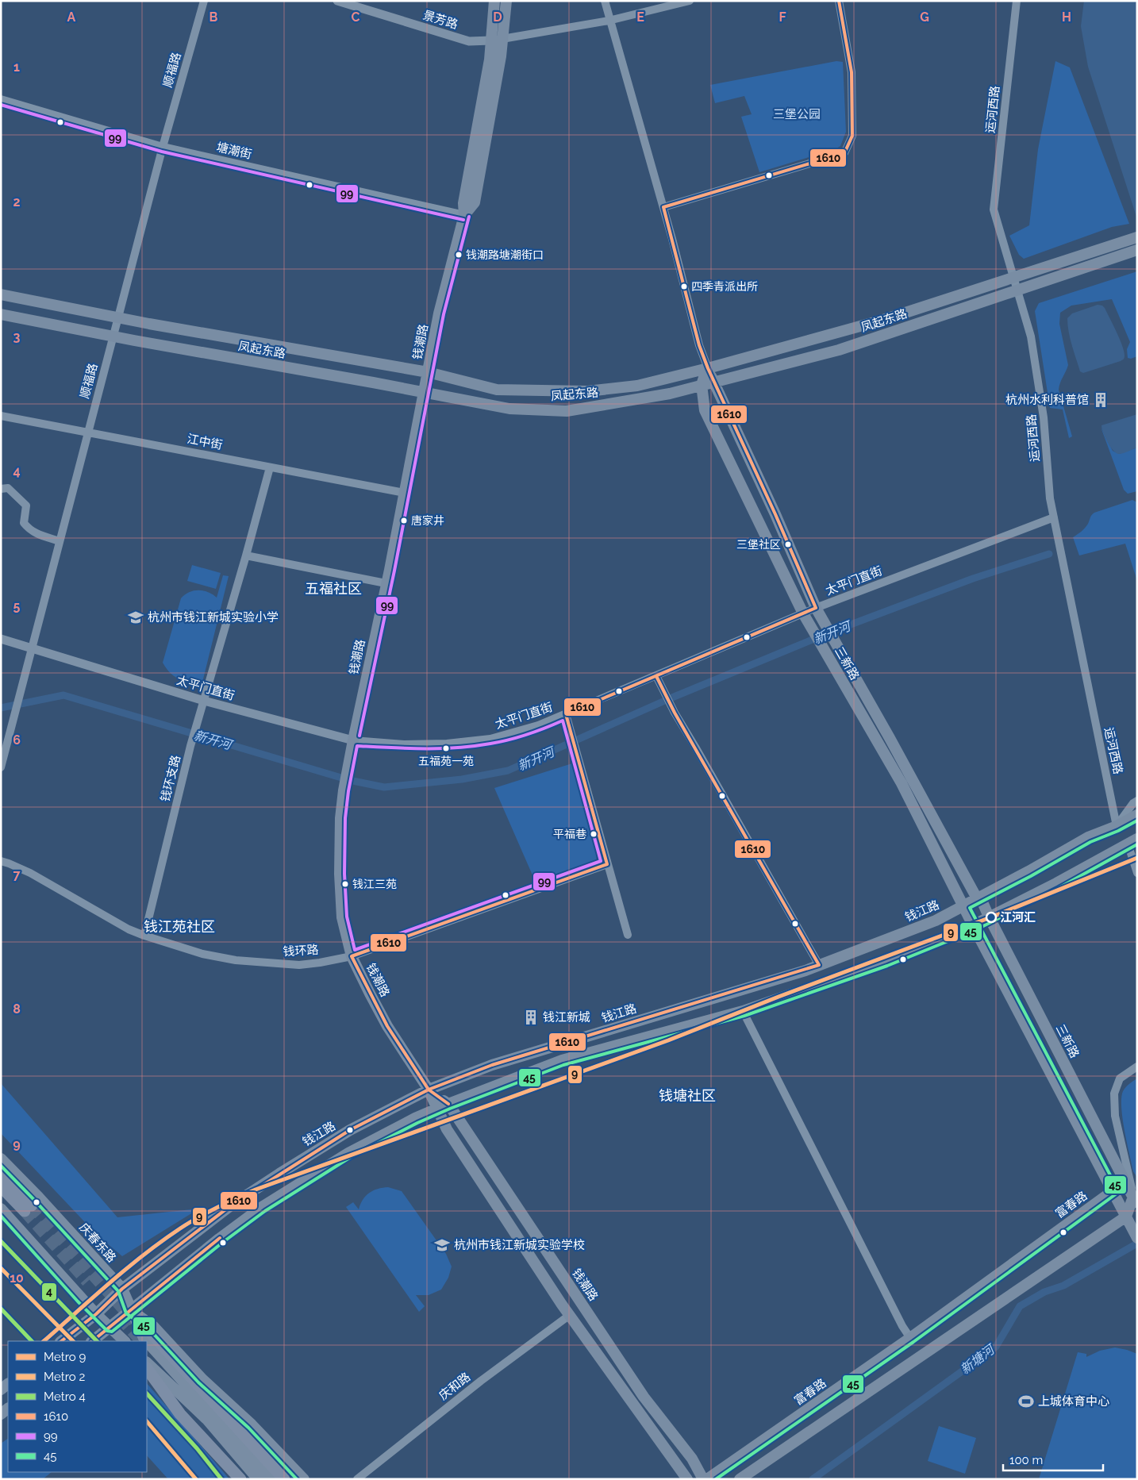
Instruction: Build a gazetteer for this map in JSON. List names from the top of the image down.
{
  "streets": {
    "main road": [
      "凤起东路",
      "钱潮路",
      "三新路",
      "钱江路",
      "富春路",
      "庆春东路"
    ],
    "street": [
      "景芳路",
      "顺福路",
      "运河西路",
      "塘潮街",
      "江中街",
      "太平门直街",
      "钱环支路",
      "钱环路",
      "庆和路"
    ]
  },
  "crossings": [
    ["景芳路", "钱潮路"],
    ["顺福路", "塘潮街"],
    ["顺福路", "凤起东路"],
    ["顺福路", "江中街"],
    ["顺福路", "太平门直街"],
    ["运河西路", "凤起东路"],
    ["运河西路", "太平门直街"],
    ["运河西路", "钱江路"],
    ["塘潮街", "钱潮路"],
    ["凤起东路", "钱潮路"],
    ["凤起东路", "三新路"],
    ["钱潮路", "江中街"],
    ["钱潮路", "太平门直街"],
    ["钱潮路", "钱江路"],
    ["钱潮路", "钱环路"],
    ["钱潮路", "庆和路"],
    ["江中街", "钱环支路"],
    ["太平门直街", "三新路"],
    ["太平门直街", "钱环支路"],
    ["三新路", "钱江路"],
    ["三新路", "富春路"],
    ["钱环支路", "钱环路"],
    ["钱江路", "庆春东路"]
  ],
  "districts": ["五福社区", "钱江苑社区", "钱塘社区"],
  "water": ["新开河", "新塘河"],
  "parks": ["三堡公园"],
  "places": {
    "other": [
      "钱潮路塘潮街口",
      "四季青派出所",
      "唐家井",
      "三堡社区",
      "五福苑一苑",
      "平福巷",
      "钱江三苑",
      "江河汇"
    ],
    "building": ["杭州水利科普馆", "钱江新城"],
    "school or university": ["杭州市钱江新城实验小学", "杭州市钱江新城实验学校"],
    "sports": ["上城体育中心"]
  },
  "lines": [
    "transit line 1610",
    "transit line 99",
    "transit line 45",
    "metro line 9",
    "metro line 4",
    "metro line 2"
  ],
  "legend": [
    "Metro 9",
    "Metro 2",
    "Metro 4",
    "1610",
    "99",
    "45"
  ],
  "scale_bar": "100 m",
  "grid": {
    "columns": [
      "A",
      "B",
      "C",
      "D",
      "E",
      "F",
      "G",
      "H"
    ],
    "rows": [
      "1",
      "2",
      "3",
      "4",
      "5",
      "6",
      "7",
      "8",
      "9",
      "10"
    ]
  }
}
